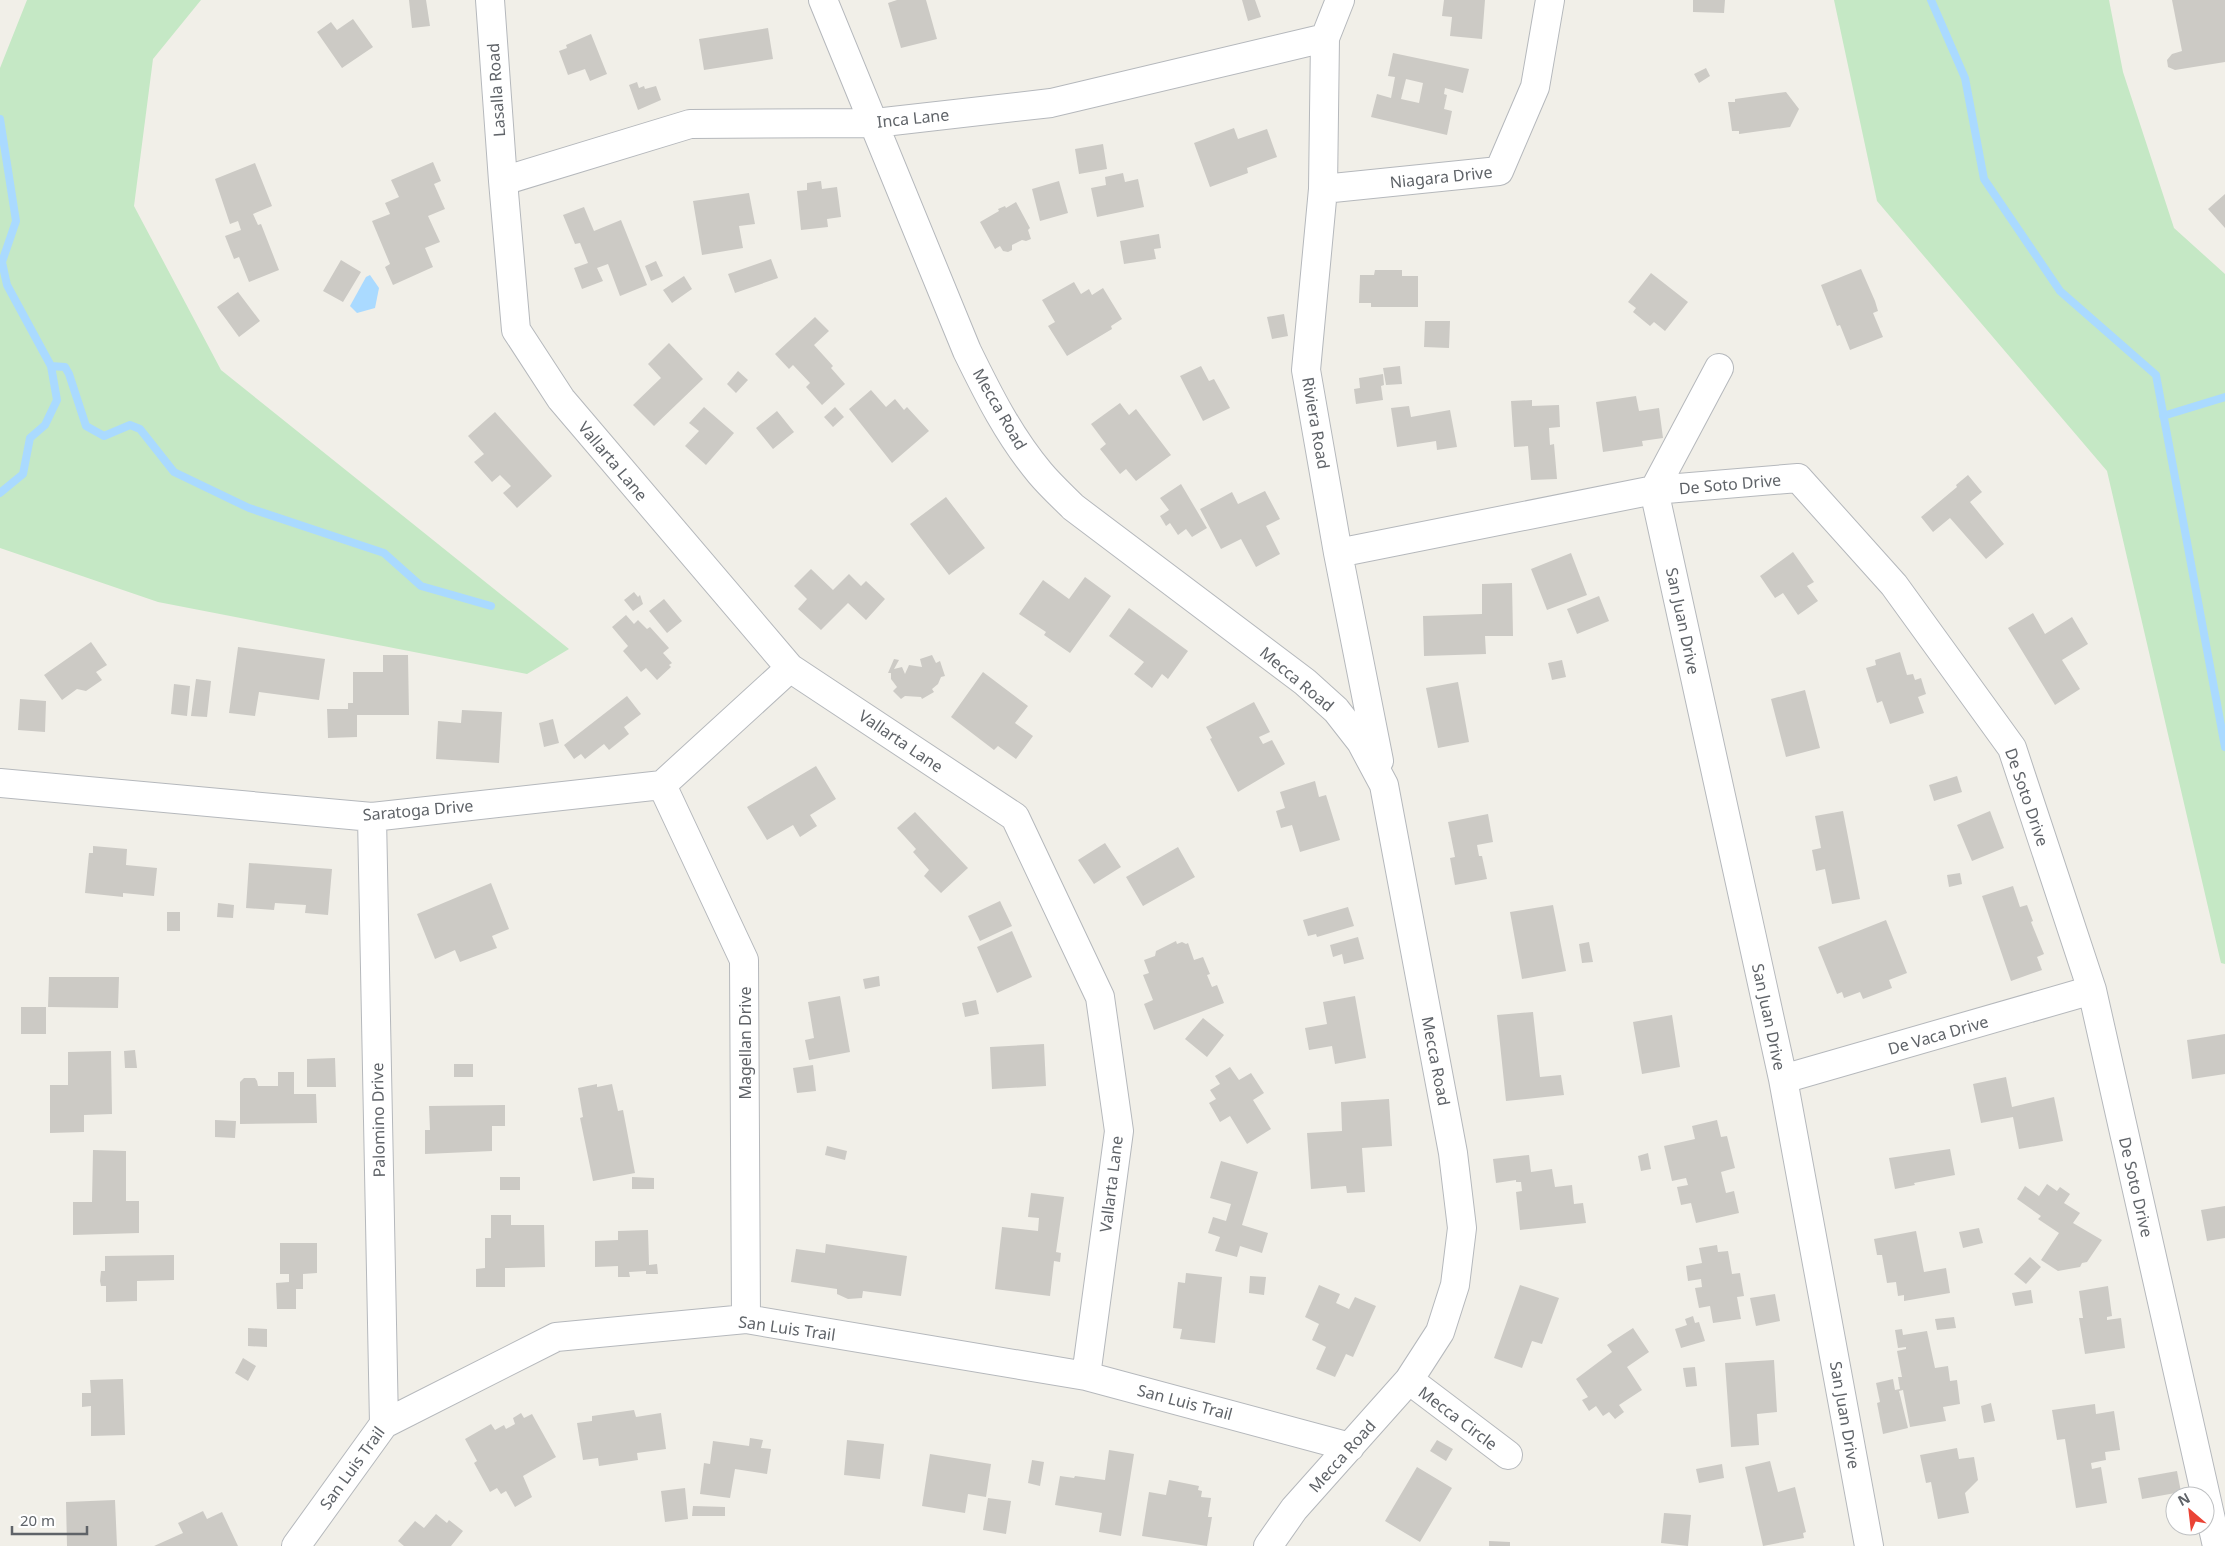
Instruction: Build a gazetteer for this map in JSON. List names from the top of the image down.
{
  "streets": {
    "street": [
      "Lasalla Road",
      "Inca Lane",
      "Niagara Drive",
      "Mecca Road",
      "Riviera Road",
      "Vallarta Lane",
      "De Soto Drive",
      "San Juan Drive",
      "Saratoga Drive",
      "De Vaca Drive",
      "Magellan Drive",
      "Palomino Drive",
      "San Luis Trail",
      "Mecca Circle"
    ]
  },
  "crossings": [
    ["Lasalla Road", "Inca Lane"],
    ["Lasalla Road", "Vallarta Lane"],
    ["Inca Lane", "Mecca Road"],
    ["Inca Lane", "Riviera Road"],
    ["Inca Lane", "Vallarta Lane"],
    ["Niagara Drive", "Riviera Road"],
    ["Mecca Road", "Riviera Road"],
    ["Mecca Road", "San Luis Trail"],
    ["Mecca Road", "Mecca Circle"],
    ["Riviera Road", "De Soto Drive"],
    ["Vallarta Lane", "San Luis Trail"],
    ["De Soto Drive", "San Juan Drive"],
    ["De Soto Drive", "De Vaca Drive"],
    ["San Juan Drive", "De Vaca Drive"],
    ["Saratoga Drive", "Magellan Drive"],
    ["Saratoga Drive", "Palomino Drive"],
    ["Magellan Drive", "San Luis Trail"],
    ["Palomino Drive", "San Luis Trail"]
  ],
  "scale_bar": "20 m",
  "north": "top left"
}
